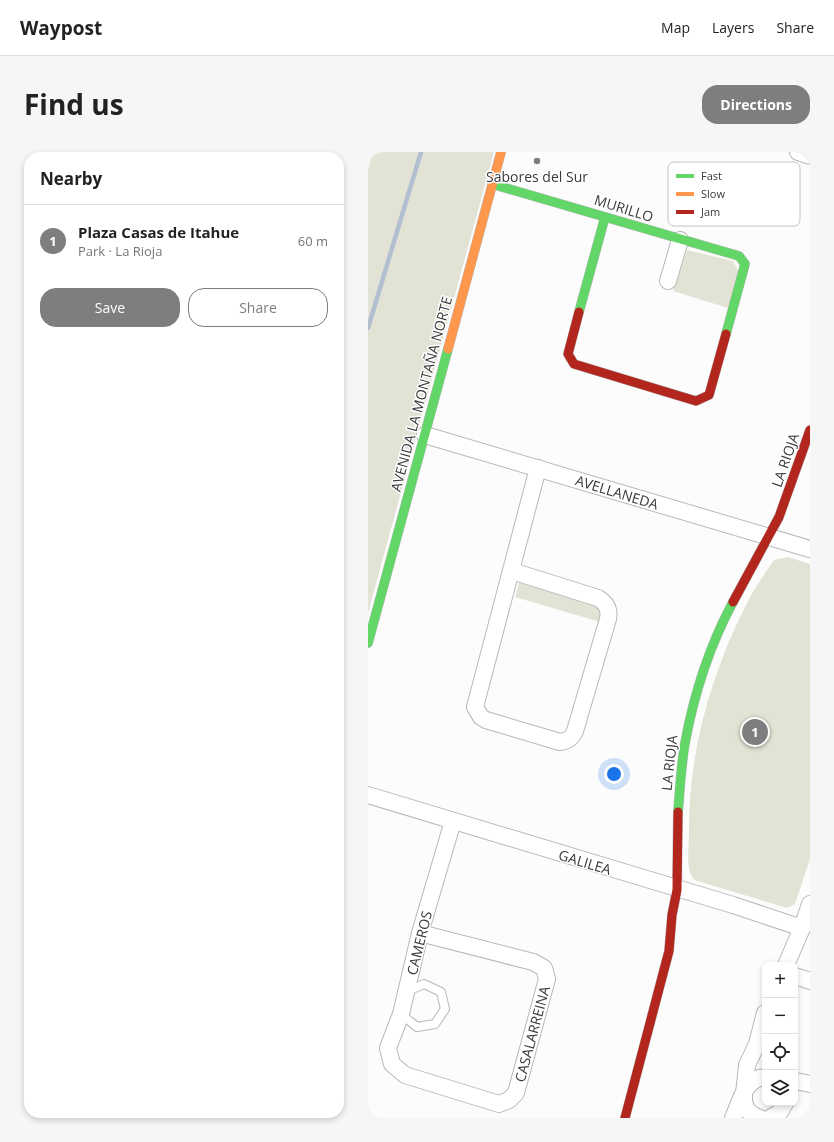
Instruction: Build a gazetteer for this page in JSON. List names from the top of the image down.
{
  "streets": {
    "street": [
      "MURILLO",
      "AVENIDA LA MONTAÑA NORTE",
      "LA RIOJA",
      "AVELLANEDA",
      "GALILEA",
      "CAMEROS",
      "CASALARREINA"
    ]
  },
  "crossings": [
    ["MURILLO", "AVENIDA LA MONTAÑA NORTE"],
    ["AVENIDA LA MONTAÑA NORTE", "AVELLANEDA"],
    ["LA RIOJA", "AVELLANEDA"],
    ["LA RIOJA", "GALILEA"],
    ["GALILEA", "CAMEROS"],
    ["CAMEROS", "CASALARREINA"]
  ],
  "places": ["Sabores del Sur"],
  "legend": ["Fast", "Slow", "Jam"],
  "page": {
    "header": "Waypost",
    "nav": ["Map", "Layers", "Share"],
    "title": "Find us",
    "buttons": [
      "Directions",
      ["Save", "Share"]
    ],
    "heading": "Nearby",
    "list": [
      {
        "mark": "1",
        "name": "Plaza Casas de Itahue",
        "note": "Park · La Rioja",
        "value": "60 m"
      }
    ],
    "pins": "1",
    "map_buttons": ["+", "−"]
  }
}
